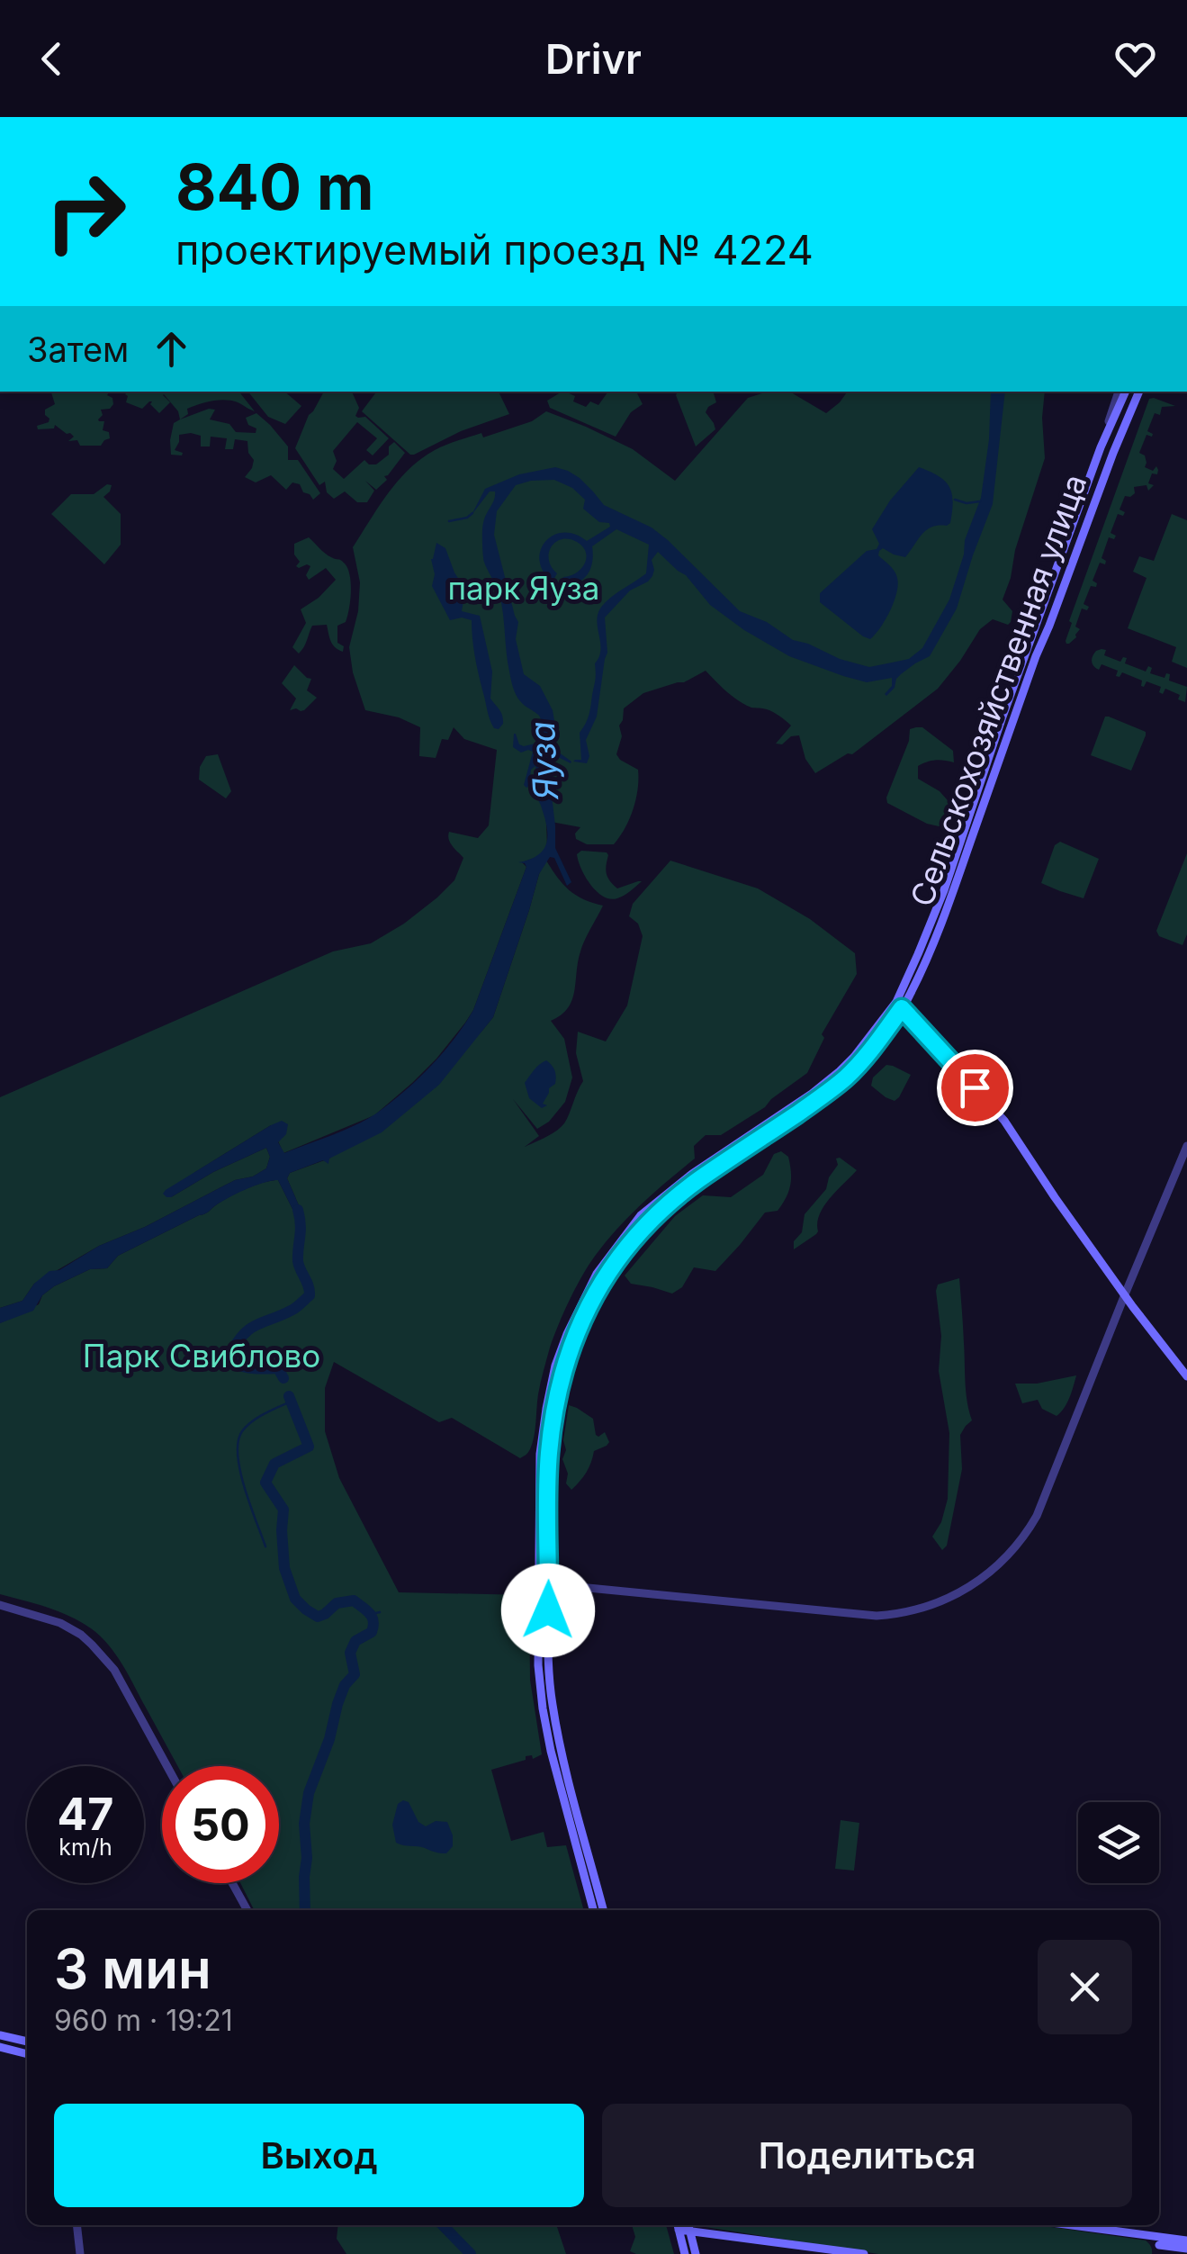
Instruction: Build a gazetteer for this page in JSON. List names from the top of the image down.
{
  "streets": {
    "main road": ["Сельскохозяйственная улица"]
  },
  "water": ["Яуза"],
  "parks": ["парк Яуза", "Парк Свиблово"],
  "page": {
    "header": "Drivr",
    "turn": ["840 m", "проектируемый проезд № 4224"],
    "then": "Затем",
    "speed": "47 km/h",
    "limit": "50",
    "heading": ["3 мин", "960 m · 19:21"],
    "buttons": ["Выход", "Поделиться"]
  }
}
